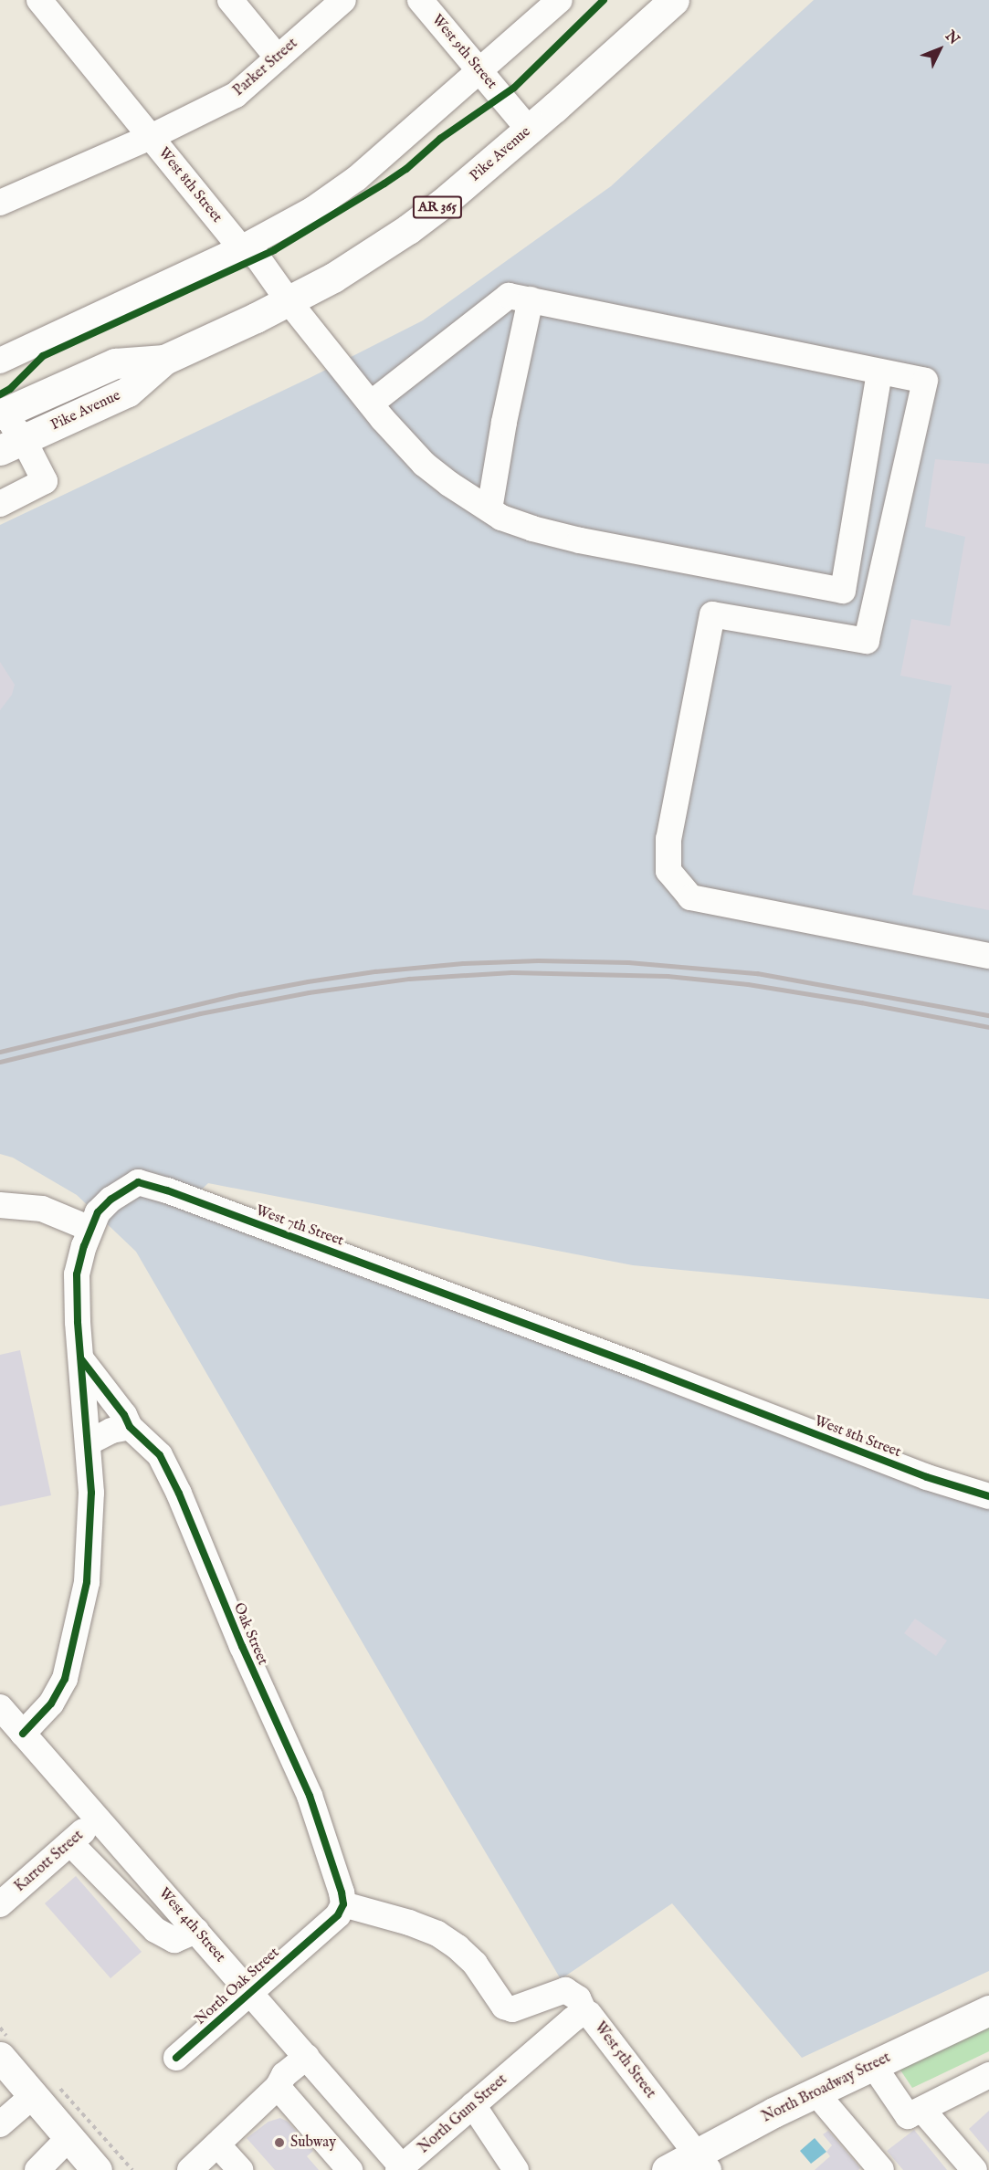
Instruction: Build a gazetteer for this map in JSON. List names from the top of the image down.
{
  "streets": {
    "main road": ["Pike Avenue", "AR 365", "North Broadway Street"],
    "street": [
      "West 9th Street",
      "Parker Street",
      "West 8th Street",
      "West 7th Street",
      "Oak Street",
      "Karrott Street",
      "West 4th Street",
      "North Oak Street",
      "West 5th Street",
      "North Gum Street"
    ]
  },
  "crossings": [
    ["West 9th Street", "Pike Avenue"],
    ["Parker Street", "West 8th Street"],
    ["Pike Avenue", "West 8th Street"],
    ["West 8th Street", "West 7th Street"],
    ["West 7th Street", "Oak Street"],
    ["Oak Street", "North Oak Street"],
    ["Karrott Street", "West 4th Street"],
    ["West 4th Street", "North Oak Street"],
    ["West 4th Street", "North Gum Street"],
    ["West 5th Street", "North Broadway Street"],
    ["West 5th Street", "North Gum Street"]
  ],
  "places": ["Subway"],
  "north": "top right"
}
